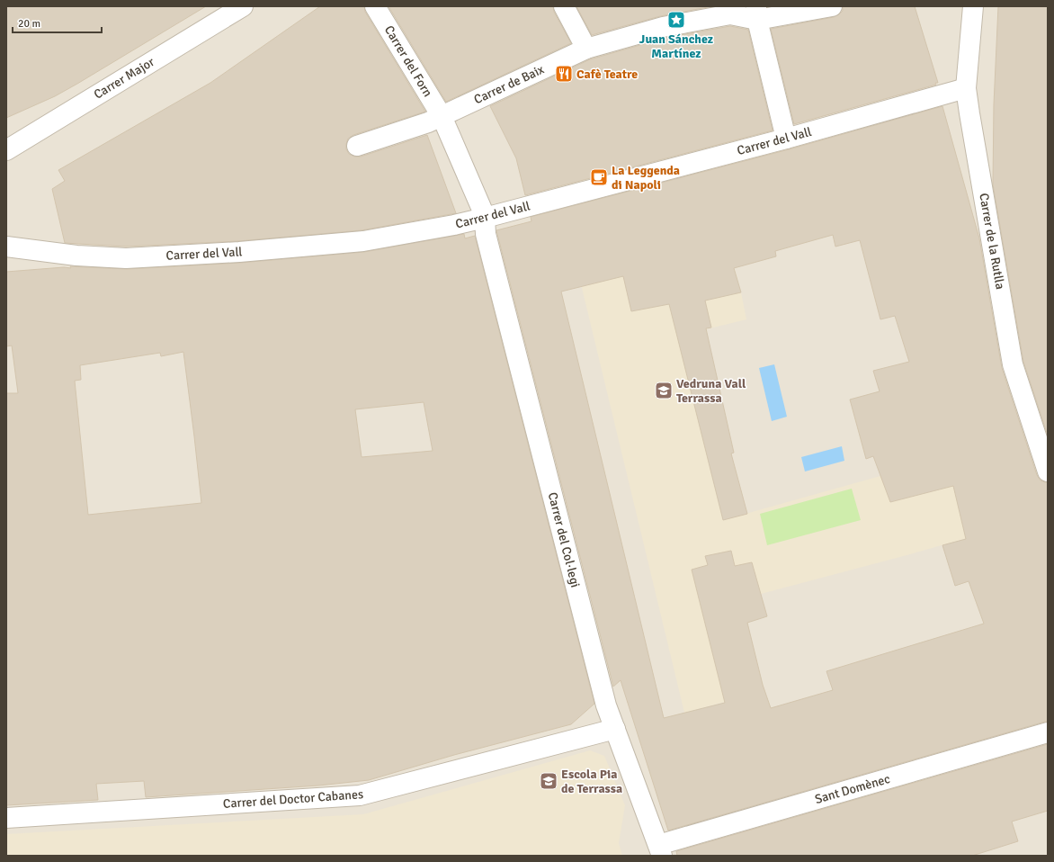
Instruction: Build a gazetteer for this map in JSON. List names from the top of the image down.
{
  "streets": {
    "street": [
      "Carrer del Forn",
      "Carrer Major",
      "Carrer de Baix",
      "Carrer del Vall",
      "Carrer de la Rutlla",
      "Carrer del Col·legi",
      "Sant Domènec",
      "Carrer del Doctor Cabanes"
    ]
  },
  "crossings": [
    ["Carrer del Forn", "Carrer de Baix"],
    ["Carrer del Forn", "Carrer del Vall"],
    ["Carrer del Forn", "Carrer del Col·legi"],
    ["Carrer del Vall", "Carrer de la Rutlla"],
    ["Carrer del Vall", "Carrer del Col·legi"],
    ["Carrer del Col·legi", "Sant Domènec"],
    ["Carrer del Col·legi", "Carrer del Doctor Cabanes"]
  ],
  "places": {
    "place": ["Juan Sánchez Martínez"],
    "restaurant": ["Cafè Teatre"],
    "cafe": ["La Leggenda di Napoli"],
    "school or university": ["Vedruna Vall Terrassa", "Escola Pia de Terrassa"]
  },
  "scale_bar": "20 m"
}
